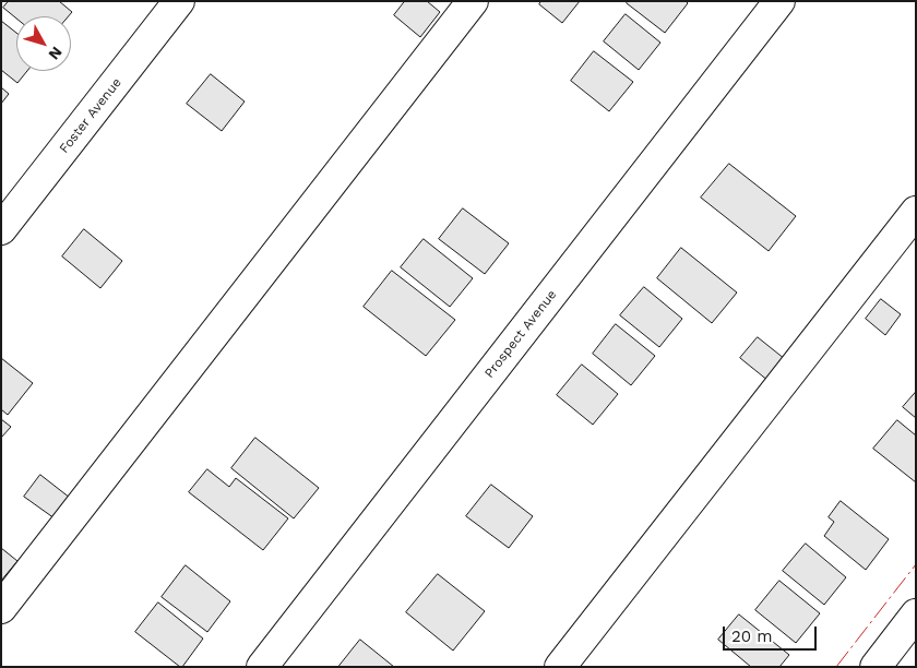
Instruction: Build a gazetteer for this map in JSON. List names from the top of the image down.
{
  "streets": {
    "street": ["Foster Avenue", "Prospect Avenue"]
  },
  "scale_bar": "20 m",
  "north": "bottom right"
}
